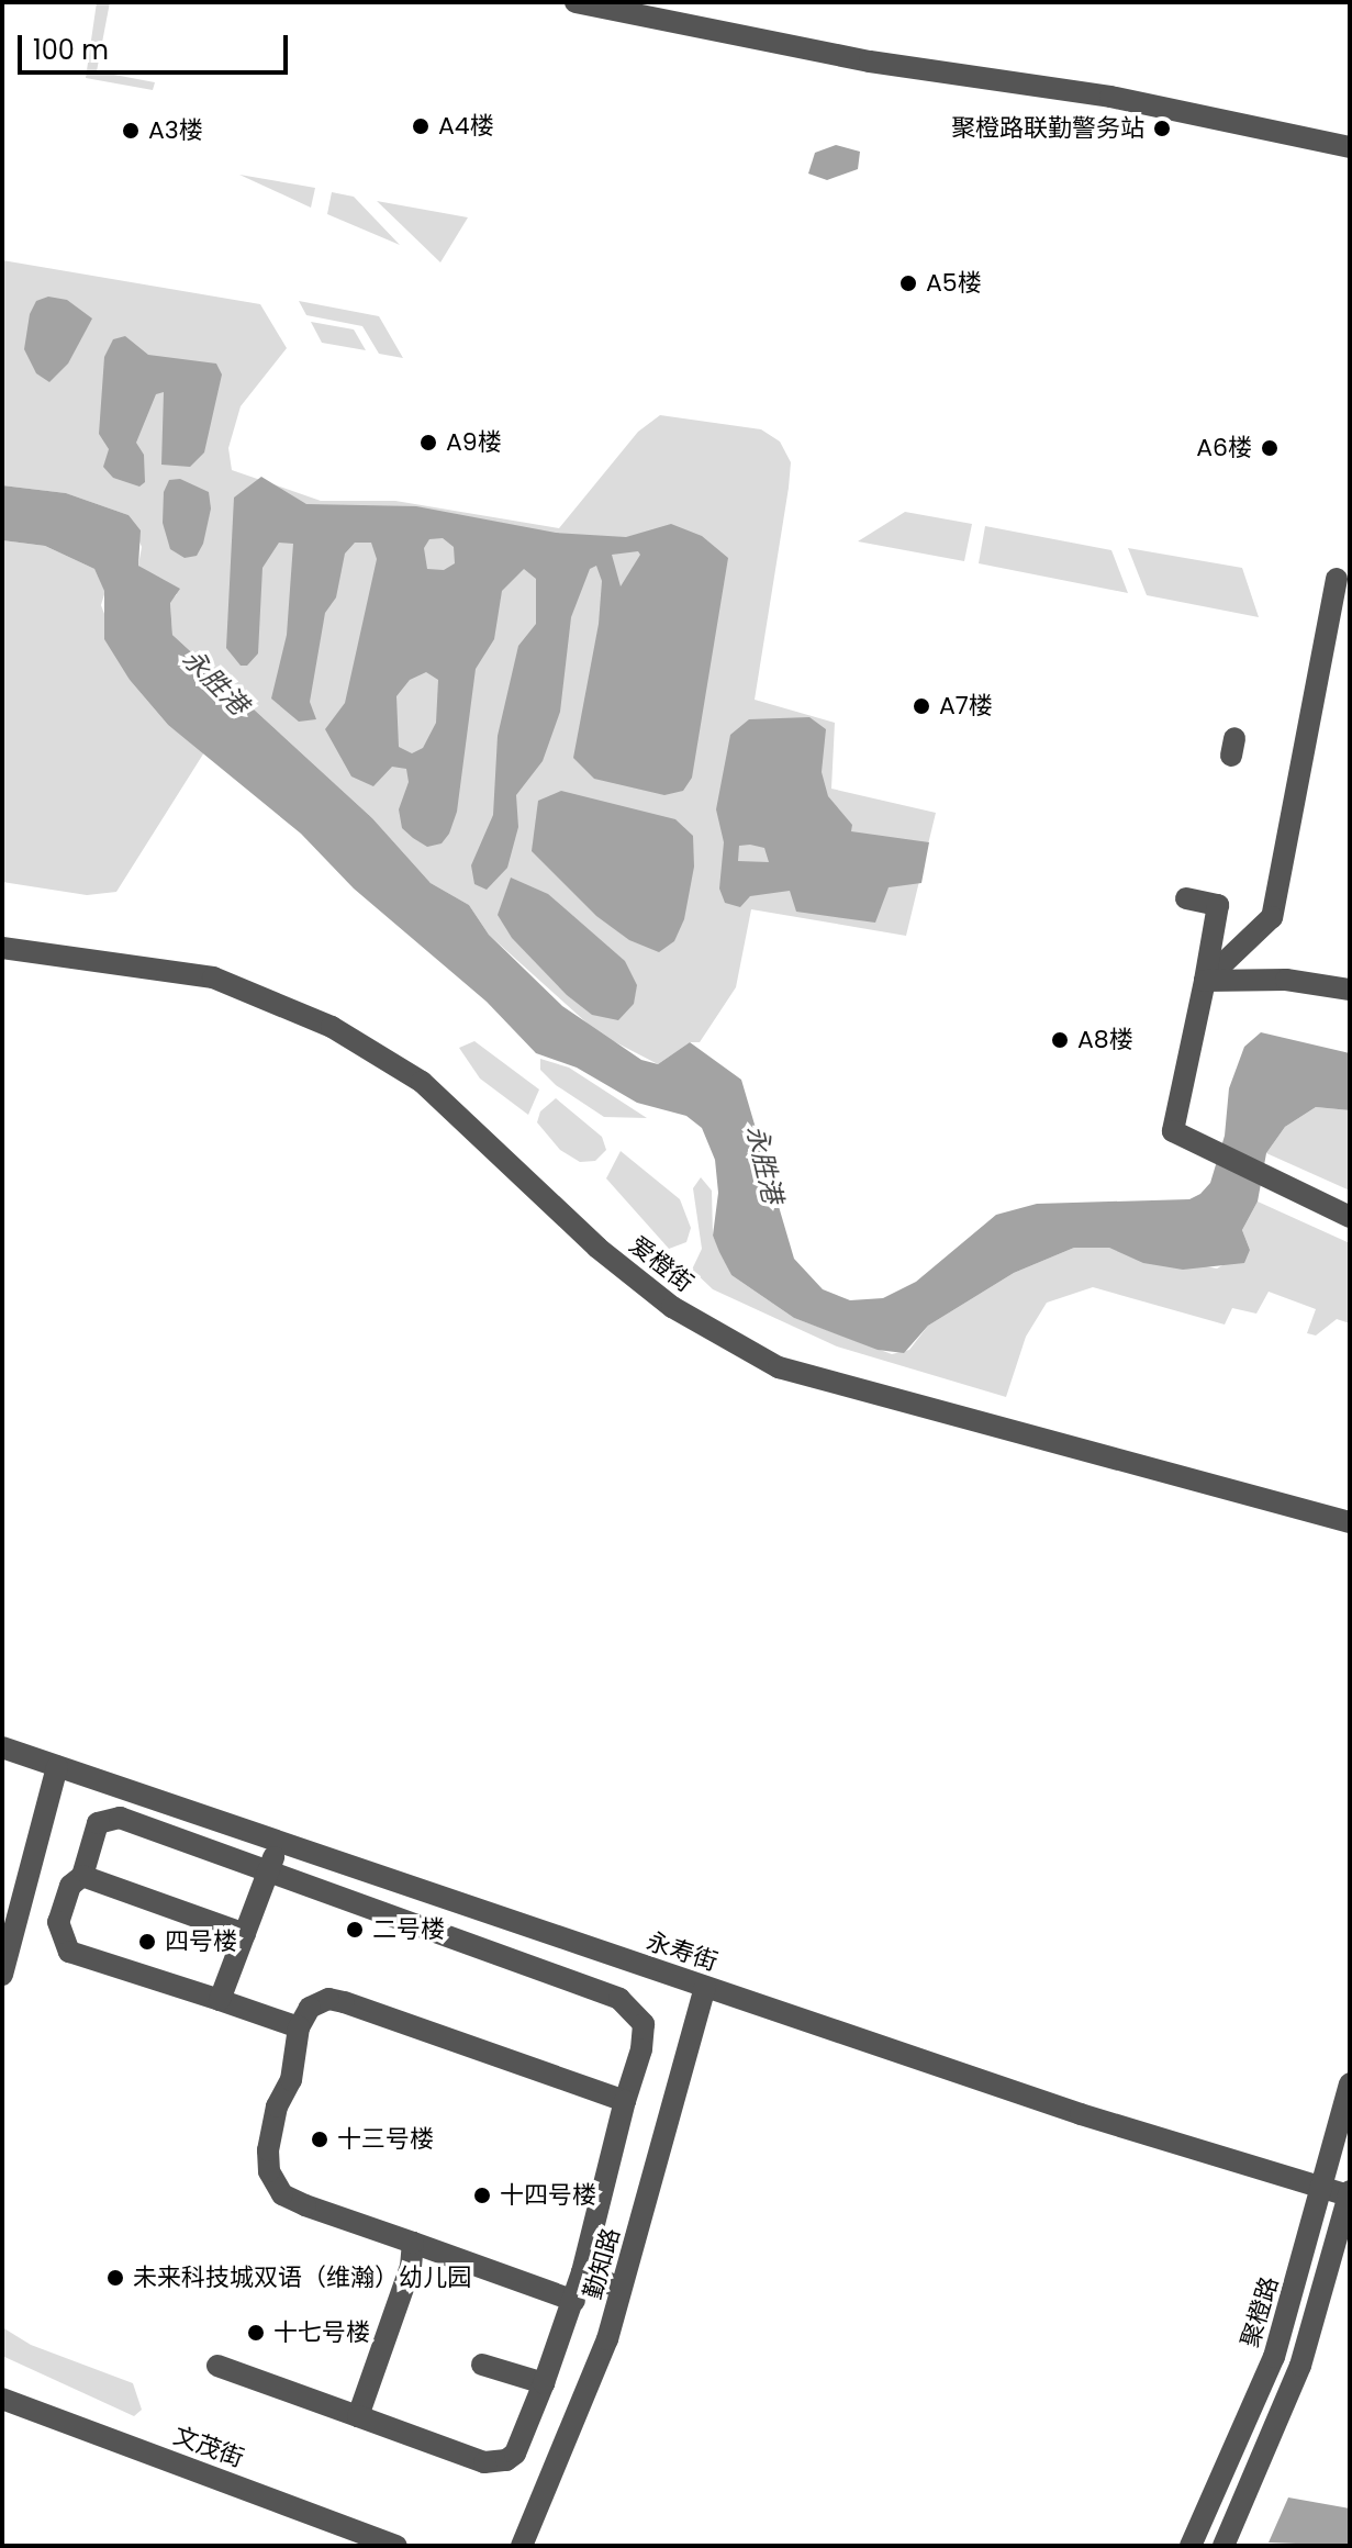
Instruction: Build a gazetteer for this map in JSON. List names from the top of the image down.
{
  "streets": {
    "street": [
      "爱橙街",
      "永寿街",
      "勤知路",
      "聚橙路",
      "文茂街"
    ]
  },
  "crossings": [
    ["永寿街", "勤知路"],
    ["永寿街", "聚橙路"]
  ],
  "water": ["永胜港"],
  "places": [
    "A4楼",
    "聚橙路联勤警务站",
    "A3楼",
    "A5楼",
    "A9楼",
    "A6楼",
    "A7楼",
    "A8楼",
    "二号楼",
    "四号楼",
    "十三号楼",
    "十四号楼",
    "未来科技城双语（维瀚）幼儿园",
    "十七号楼"
  ],
  "scale_bar": "100 m"
}
